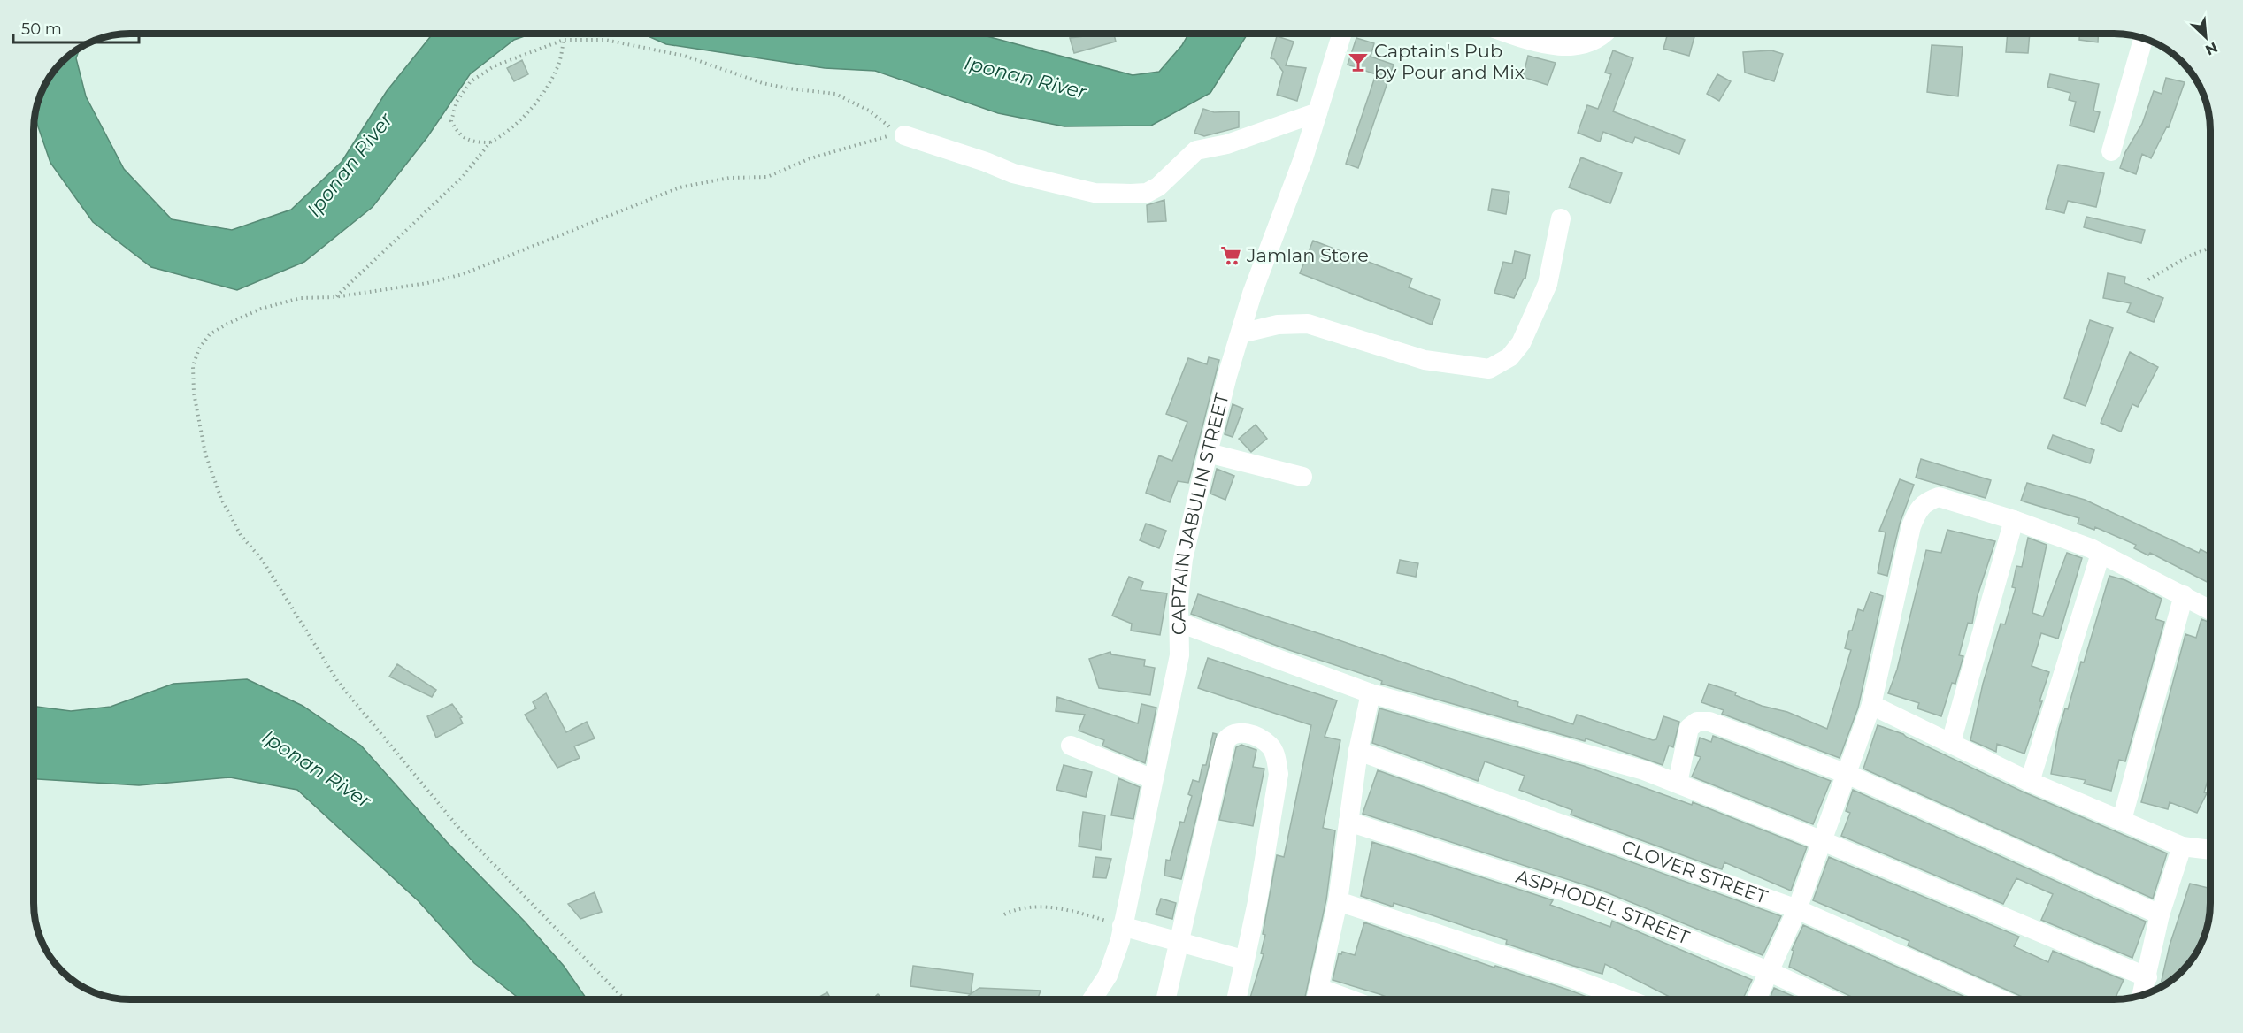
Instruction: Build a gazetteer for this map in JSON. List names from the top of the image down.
{
  "streets": {
    "street": ["CAPTAIN JABULIN STREET", "CLOVER STREET", "ASPHODEL STREET"]
  },
  "water": ["Iponan River"],
  "places": {
    "bar": ["Captain's Pub by Pour and Mix"],
    "supermarket": ["Jamlan Store"]
  },
  "scale_bar": "50 m",
  "north": "bottom right"
}
